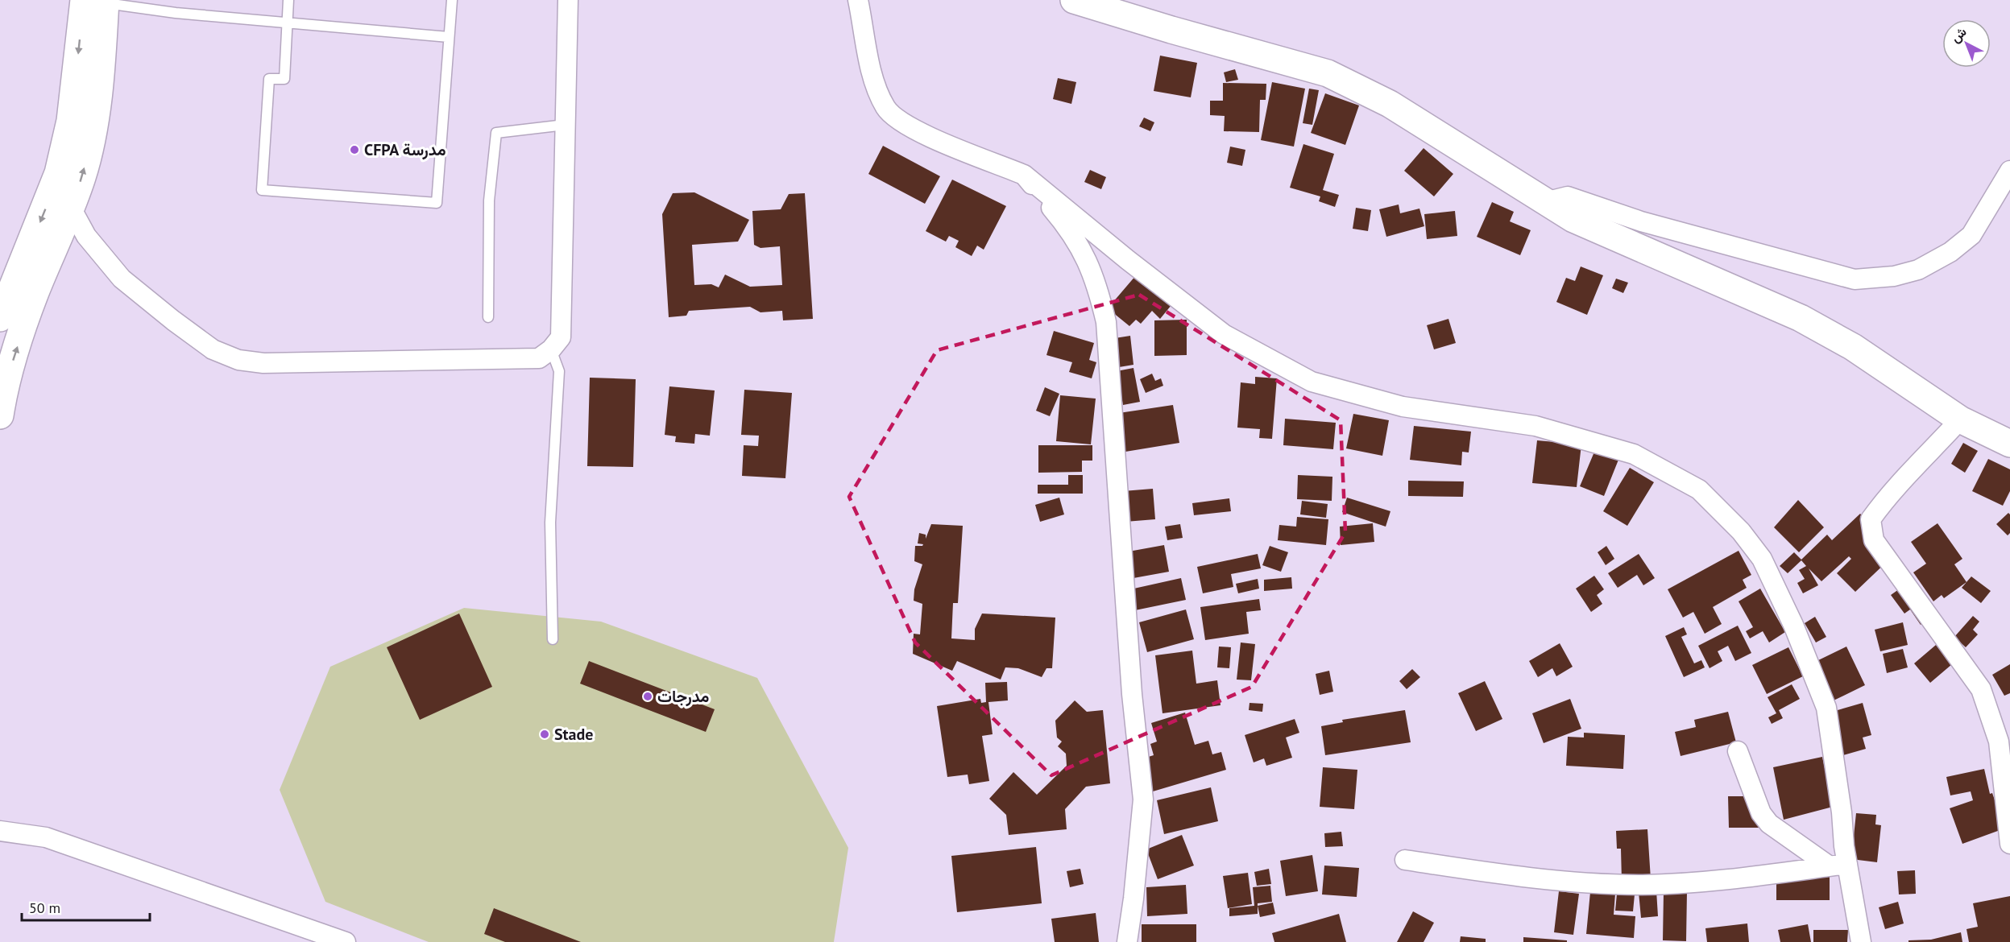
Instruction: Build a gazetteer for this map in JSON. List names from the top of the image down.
{
  "places": ["CFPA مدرسة", "مدرجات", "Stade"],
  "scale_bar": "50 m",
  "north": "top left"
}
